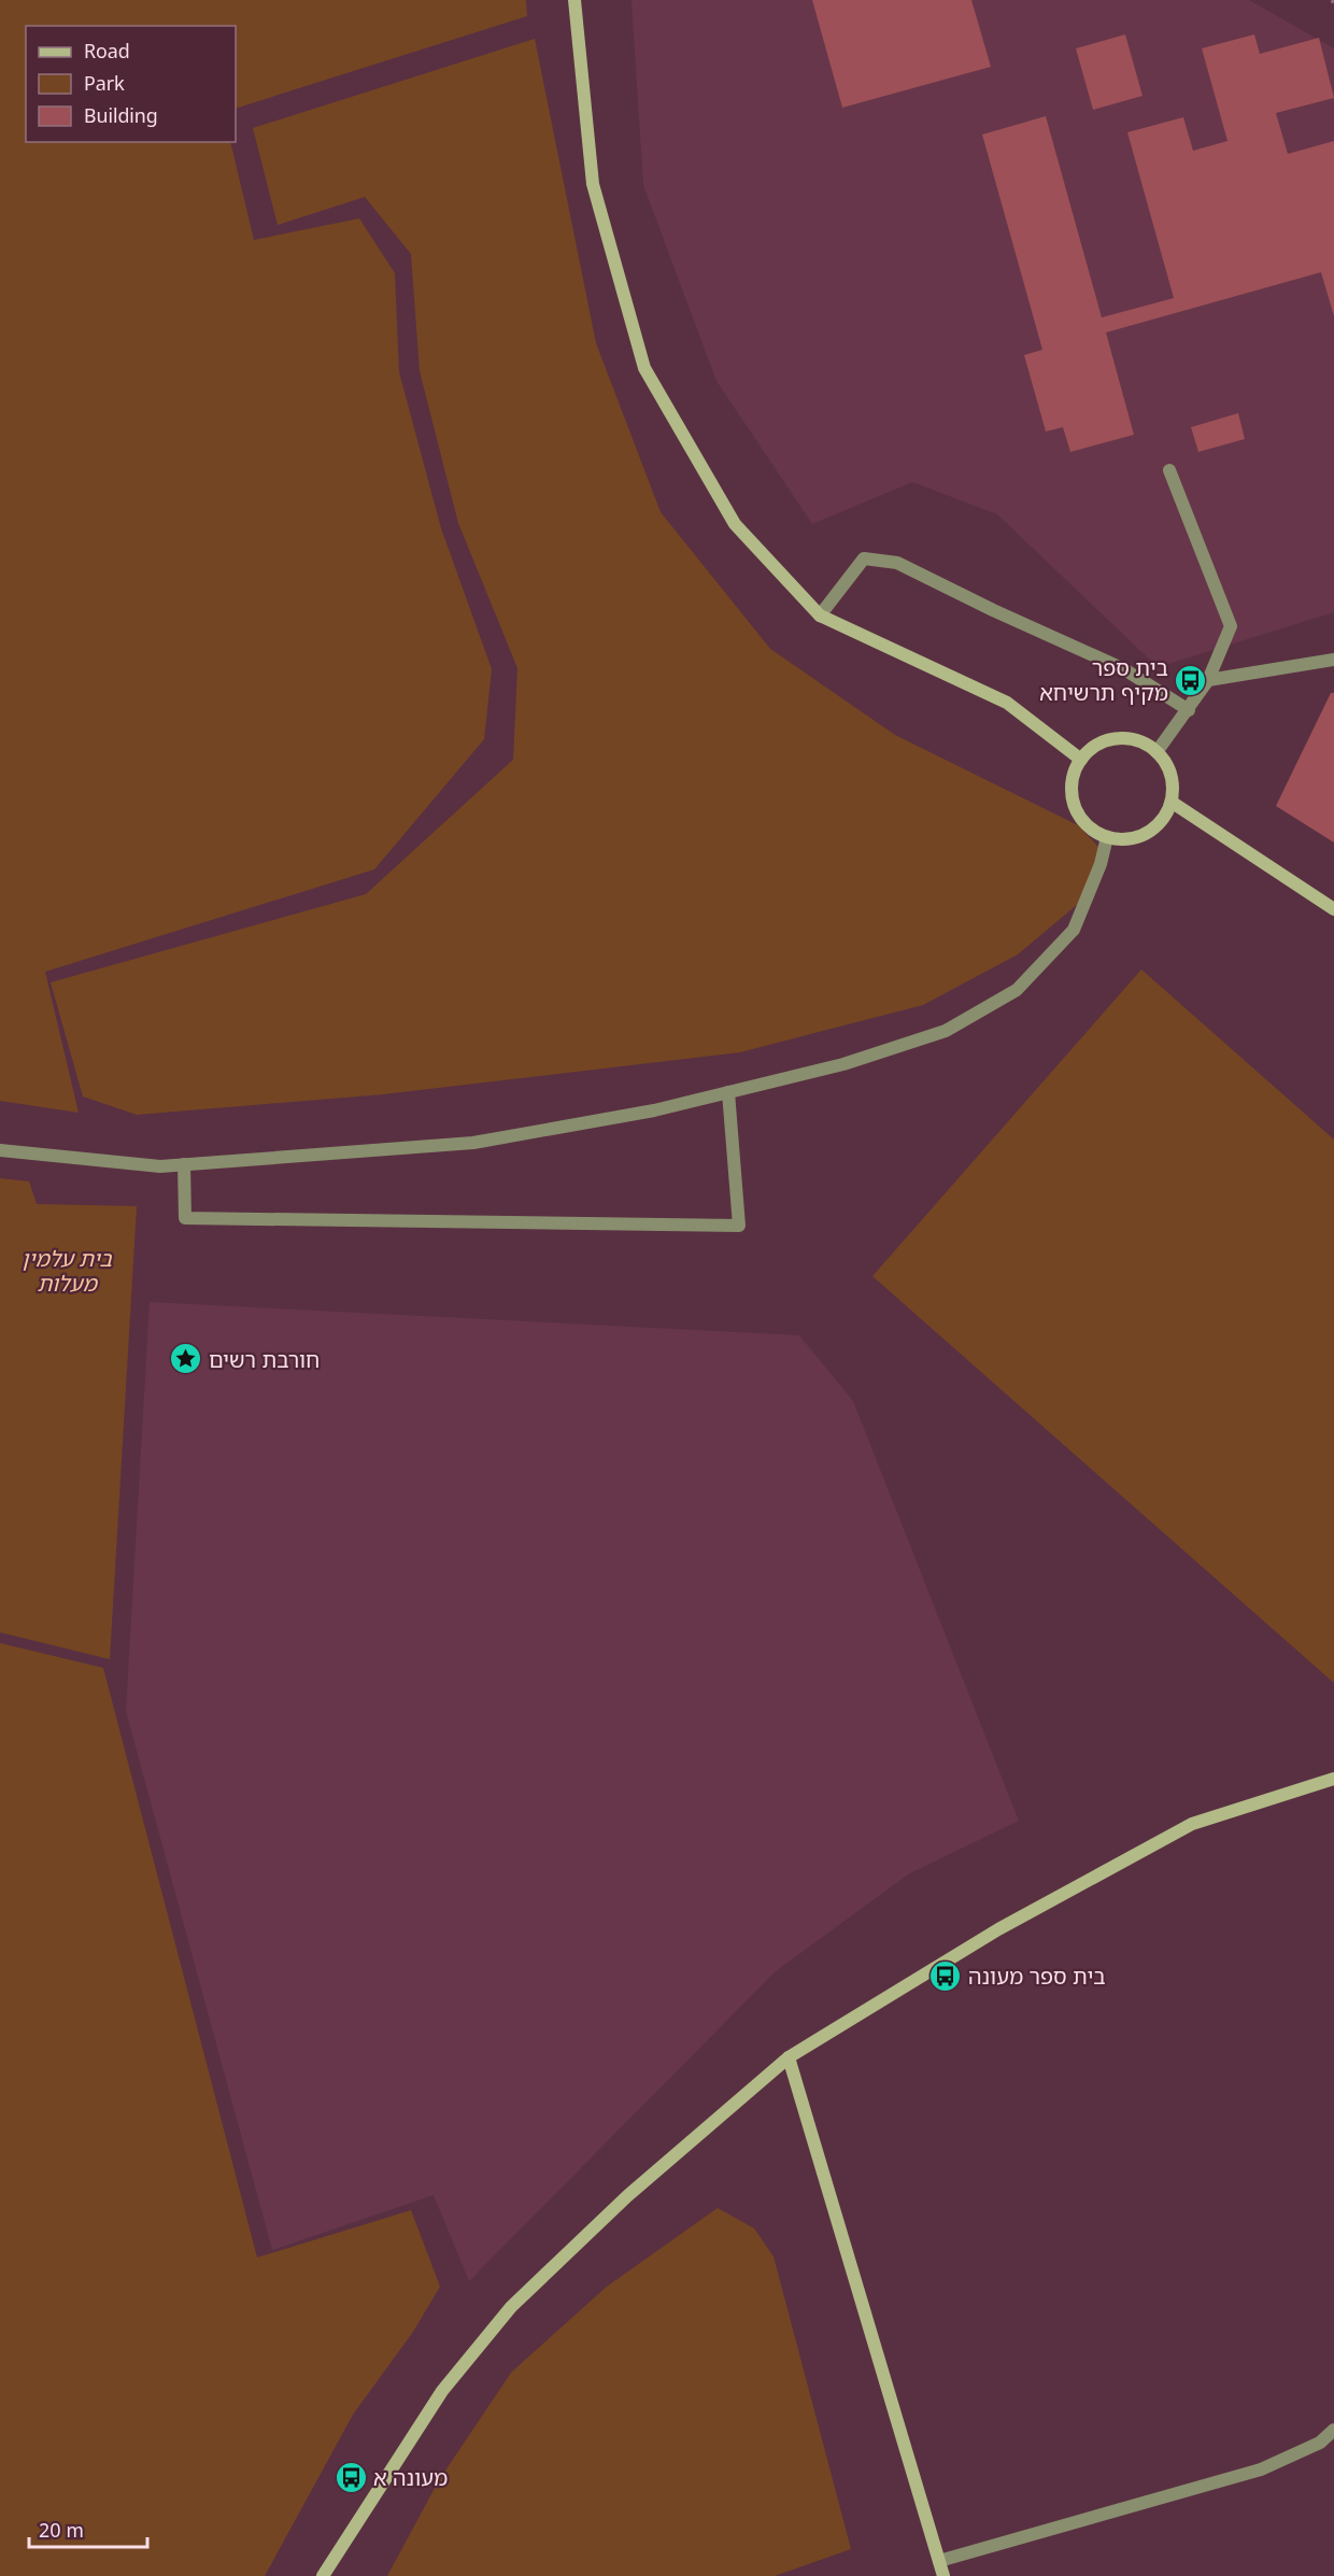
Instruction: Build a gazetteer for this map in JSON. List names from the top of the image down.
{
  "parks": ["בית עלמין מעלות"],
  "places": {
    "bus stop": ["בית ספר מקיף תרשיחא", "בית ספר מעונה", "מעונה א"],
    "place": ["חורבת רשים"]
  },
  "legend": ["Road", "Park", "Building"],
  "scale_bar": "20 m"
}
